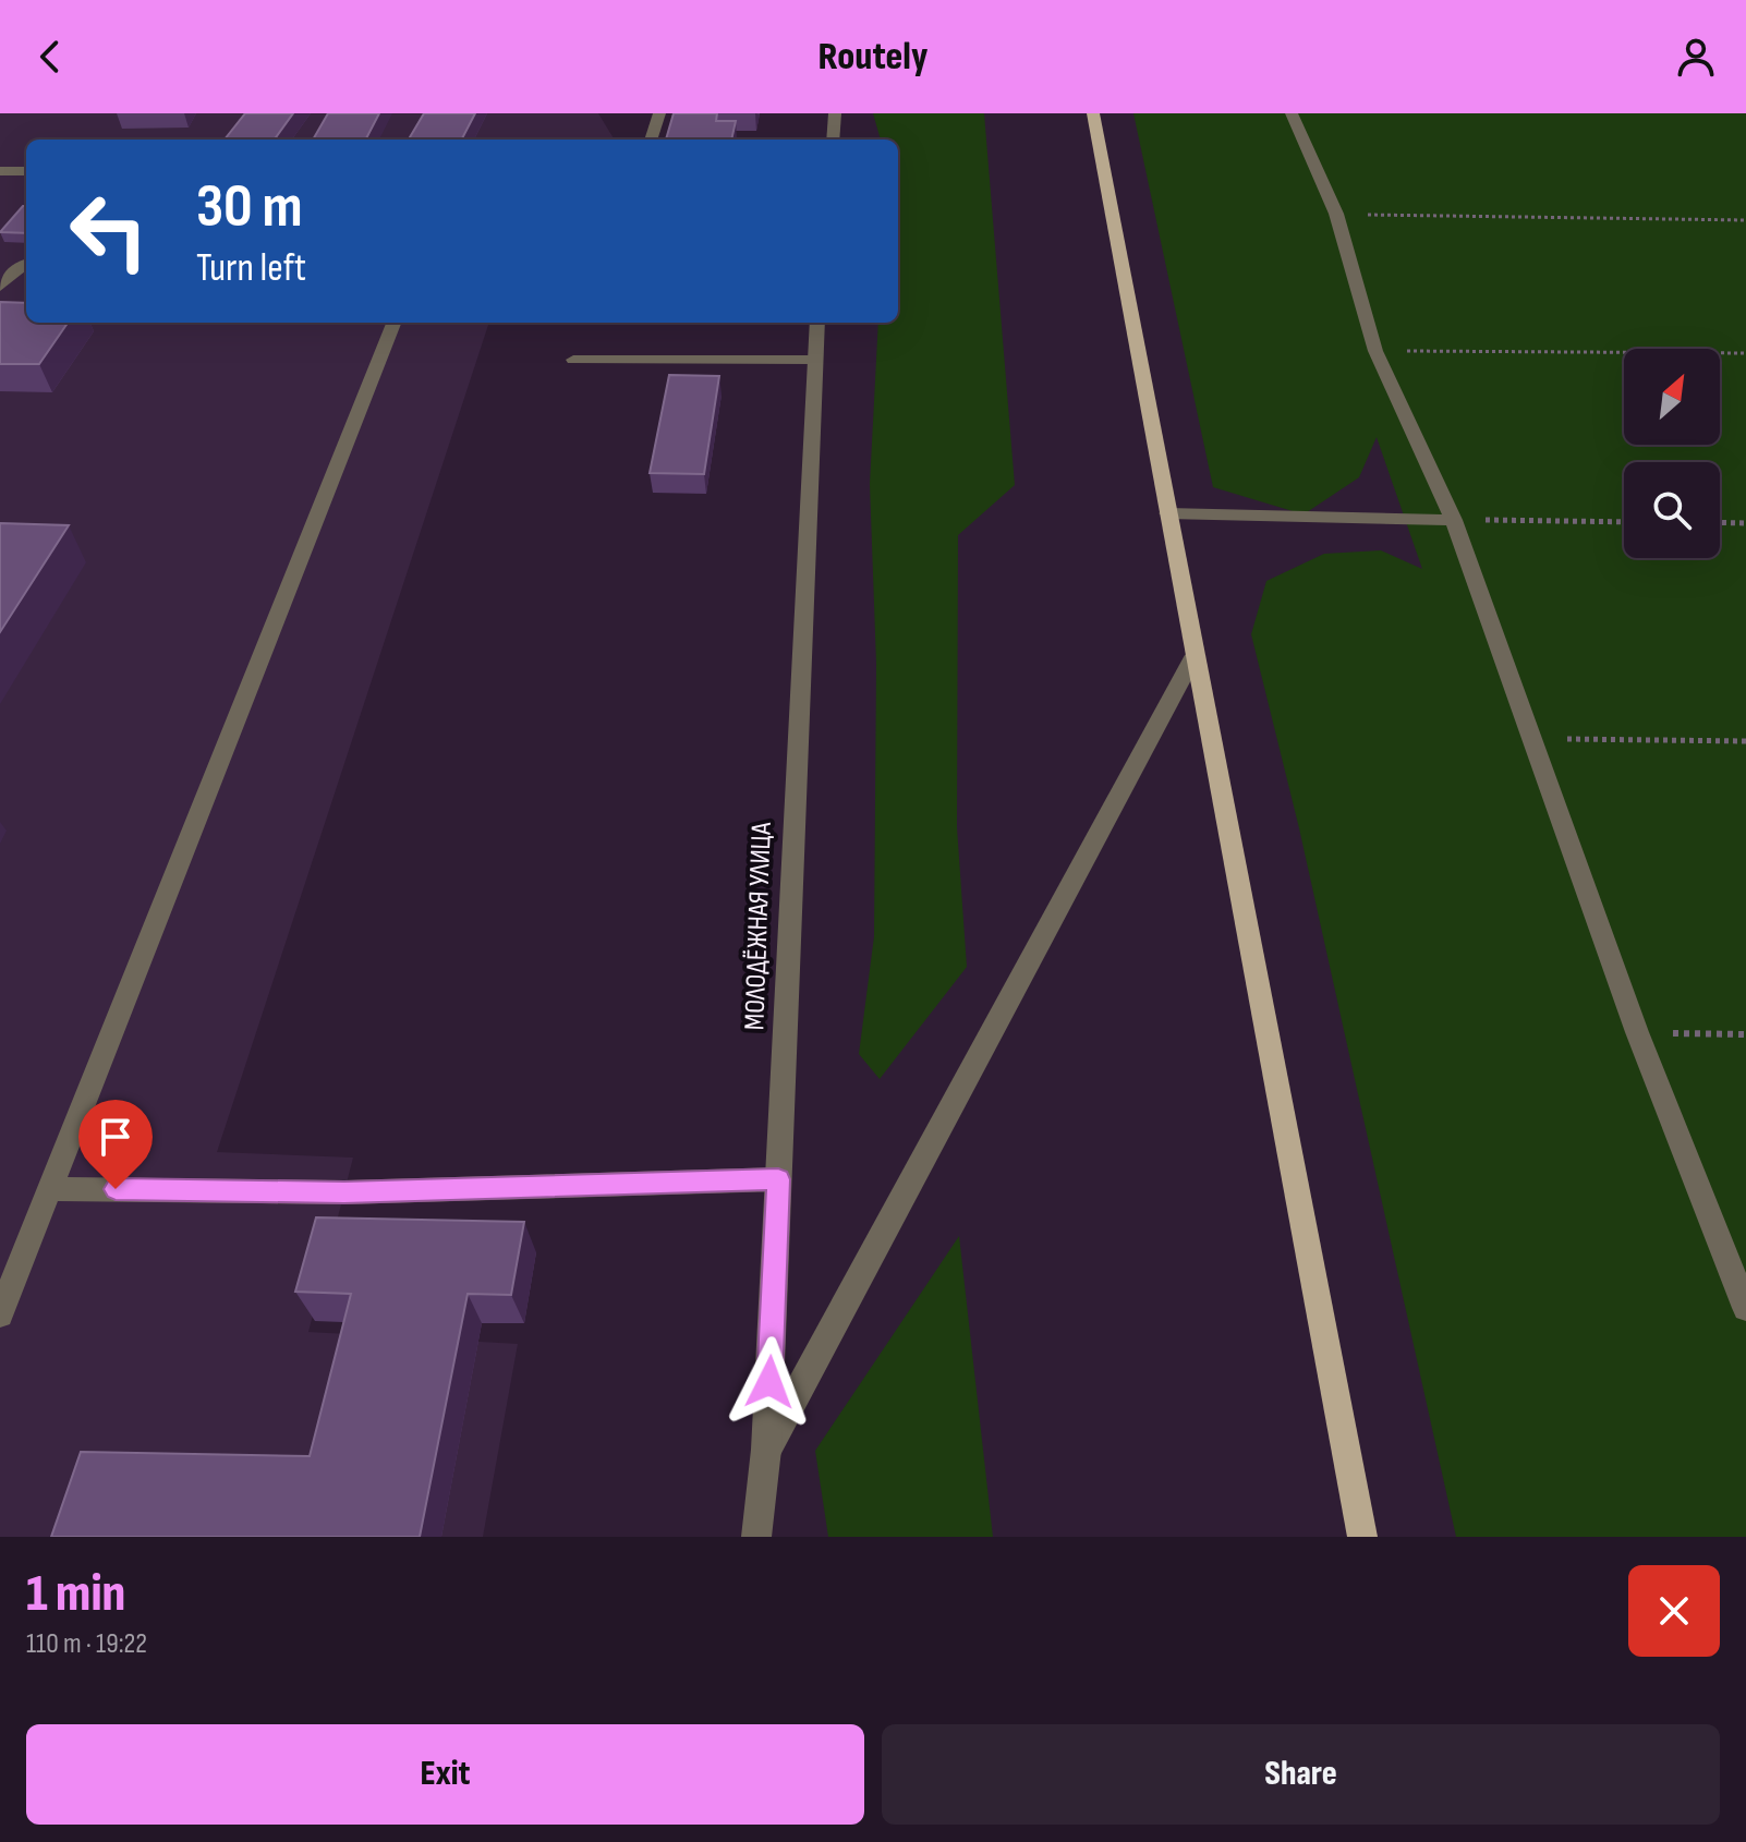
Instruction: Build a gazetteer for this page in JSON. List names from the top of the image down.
{
  "streets": {
    "street": ["МОЛОДЁЖНАЯ УЛИЦА"]
  },
  "north": "top right",
  "page": {
    "header": "Routely",
    "turn": ["30 m", "Turn left"],
    "heading": ["1 min", "110 m · 19:22"],
    "buttons": ["Exit", "Share"]
  }
}
